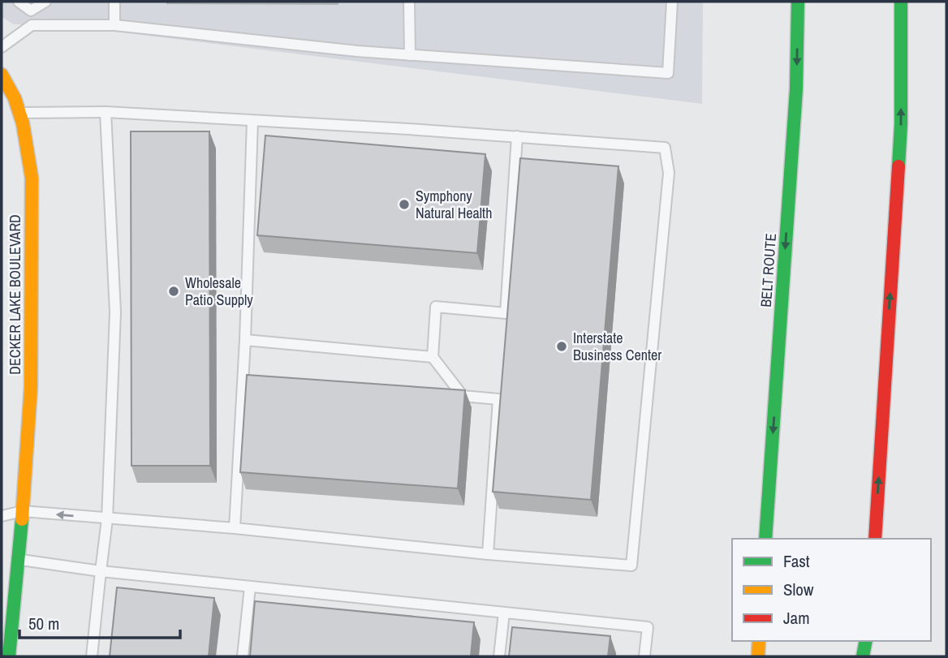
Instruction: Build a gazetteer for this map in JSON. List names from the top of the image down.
{
  "streets": {
    "main road": ["BELT ROUTE", "DECKER LAKE BOULEVARD"]
  },
  "places": ["Symphony Natural Health", "Wholesale Patio Supply", "Interstate Business Center"],
  "legend": ["Fast", "Slow", "Jam"],
  "scale_bar": "50 m"
}
